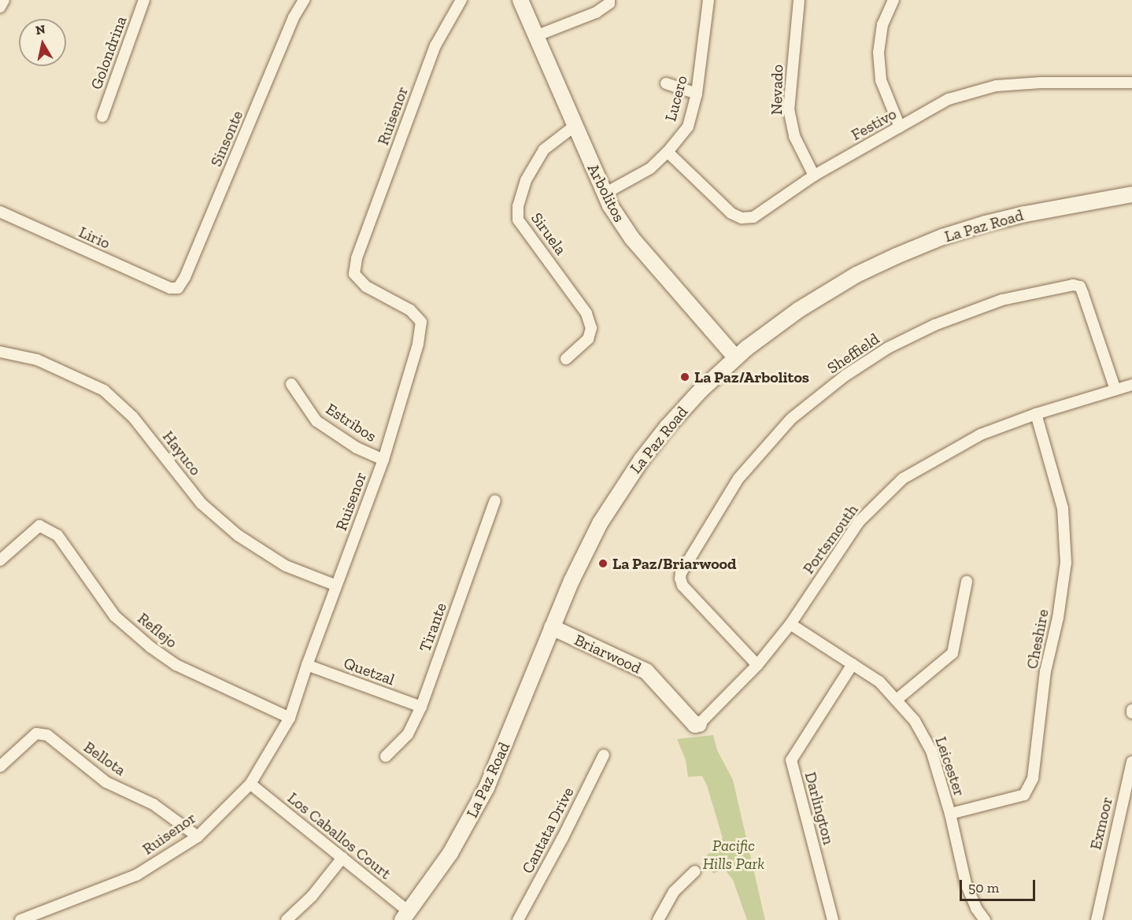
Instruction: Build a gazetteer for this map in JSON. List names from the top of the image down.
{
  "streets": {
    "main road": ["Arbolitos", "La Paz Road", "Briarwood"],
    "street": [
      "Golondrina",
      "Nevado",
      "Lucero",
      "Ruisenor",
      "Festivo",
      "Sinsonte",
      "Siruela",
      "Lirio",
      "Sheffield",
      "Estribos",
      "Hayuco",
      "Portsmouth",
      "Tirante",
      "Reflejo",
      "Cheshire",
      "Quetzal",
      "Bellota",
      "Leicester",
      "Darlington",
      "Exmoor",
      "Cantata Drive",
      "Los Caballos Court"
    ]
  },
  "crossings": [
    ["Nevado", "Festivo"],
    ["Lucero", "Festivo"],
    ["Lucero", "Arbolitos"],
    ["Ruisenor", "Estribos"],
    ["Ruisenor", "Hayuco"],
    ["Ruisenor", "Reflejo"],
    ["Ruisenor", "Quetzal"],
    ["Ruisenor", "Bellota"],
    ["Ruisenor", "Los Caballos Court"],
    ["Sinsonte", "Lirio"],
    ["Arbolitos", "La Paz Road"],
    ["Arbolitos", "Siruela"],
    ["La Paz Road", "Briarwood"],
    ["La Paz Road", "Los Caballos Court"],
    ["Sheffield", "Portsmouth"],
    ["Portsmouth", "Cheshire"],
    ["Portsmouth", "Briarwood"],
    ["Portsmouth", "Leicester"],
    ["Tirante", "Quetzal"],
    ["Cheshire", "Leicester"],
    ["Leicester", "Darlington"]
  ],
  "parks": ["Pacific Hills Park"],
  "places": ["La Paz/Arbolitos", "La Paz/Briarwood"],
  "scale_bar": "50 m",
  "north": "top"
}
